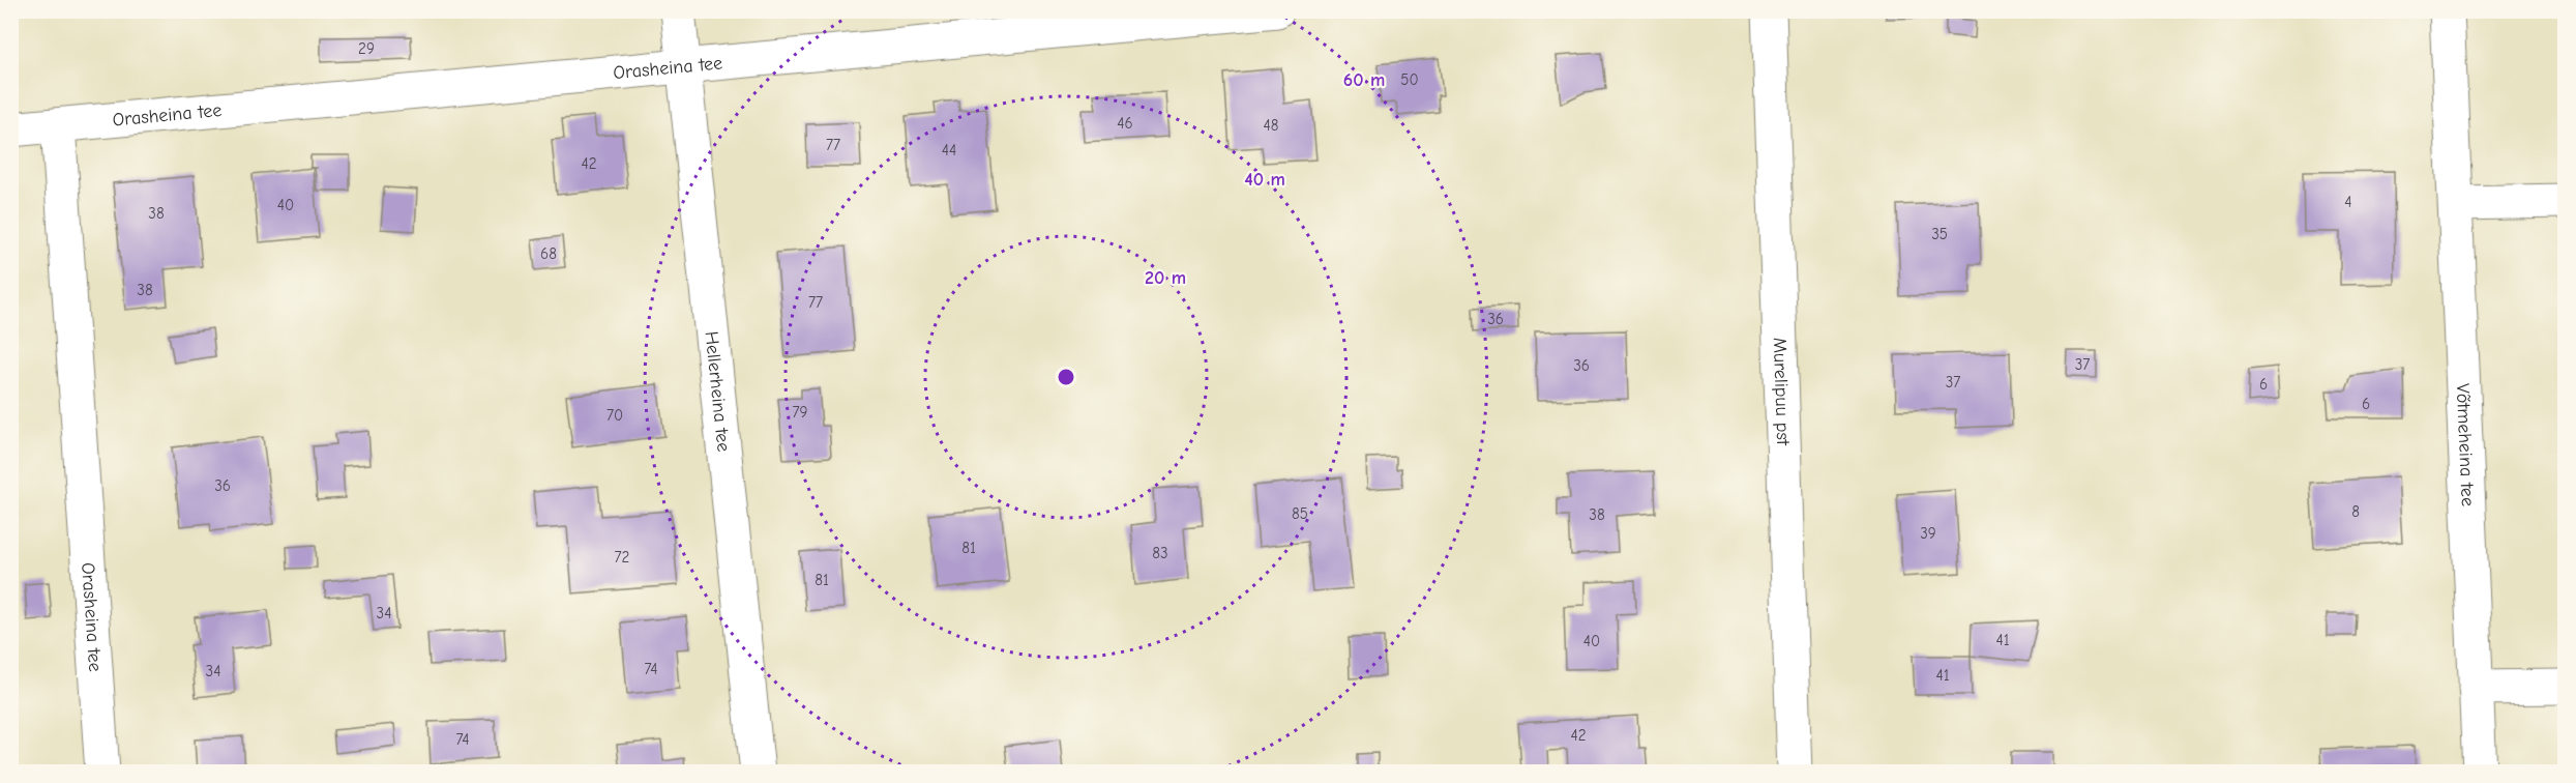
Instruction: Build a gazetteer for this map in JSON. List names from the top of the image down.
{
  "streets": {
    "street": [
      "Orasheina tee",
      "Hellerheina tee",
      "Murelipuu pst",
      "Võtmeheina tee"
    ]
  },
  "crossings": [
    ["Orasheina tee", "Hellerheina tee"]
  ],
  "house_numbers": [
    "29",
    "50",
    "46",
    "48",
    "77",
    "44",
    "42",
    "4",
    "40",
    "38",
    "35",
    "68",
    "38",
    "77",
    "36",
    "37",
    "36",
    "37",
    "6",
    "6",
    "79",
    "70",
    "36",
    "8",
    "85",
    "38",
    "39",
    "81",
    "83",
    "72",
    "81",
    "34",
    "41",
    "40",
    "74",
    "34",
    "41",
    "42",
    "74"
  ],
  "rings": ["60 m", "40 m", "20 m"]
}
